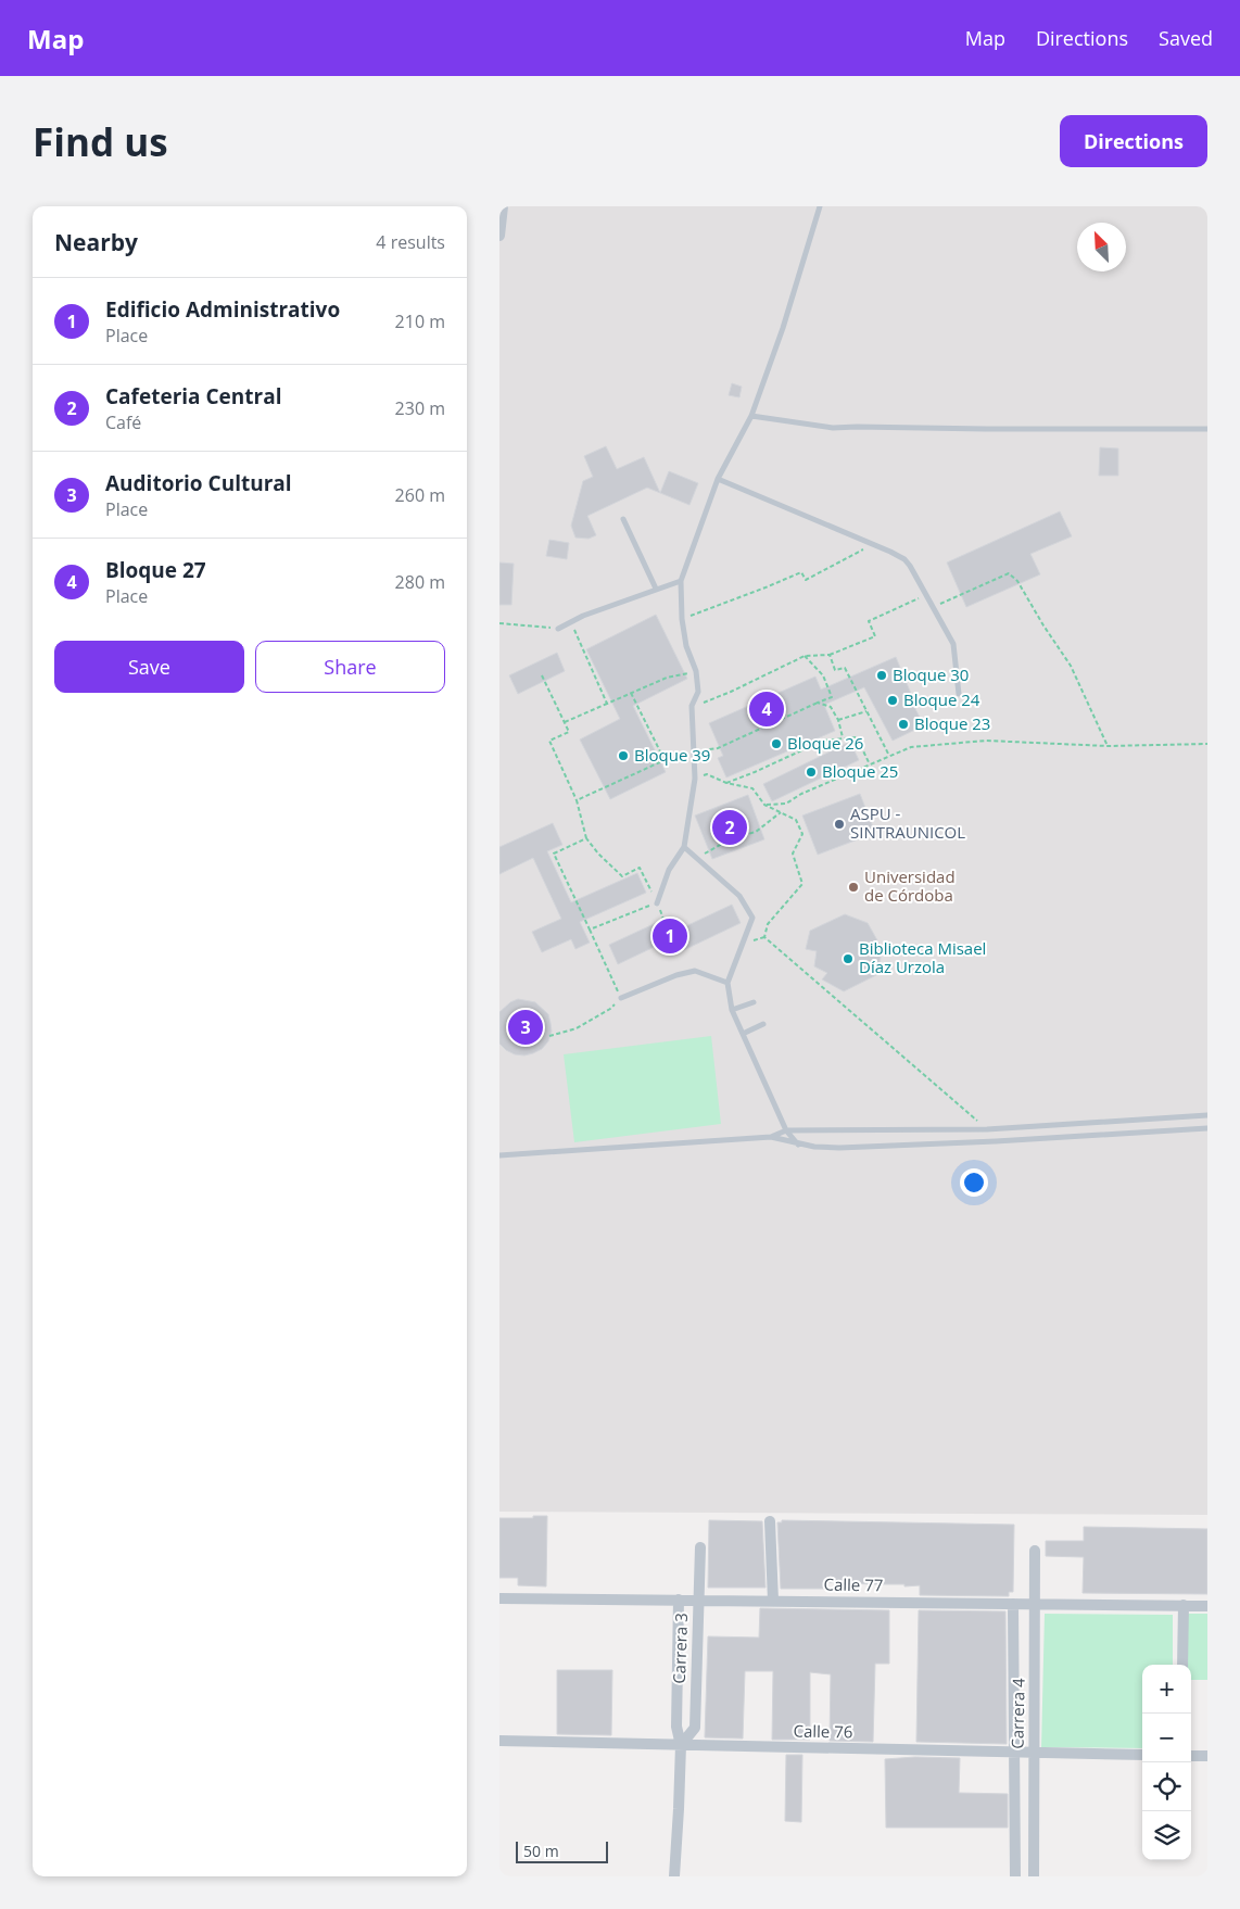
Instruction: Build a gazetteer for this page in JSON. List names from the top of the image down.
{
  "streets": {
    "street": [
      "Calle 77",
      "Carrera 3",
      "Carrera 4",
      "Calle 76"
    ]
  },
  "crossings": [
    ["Calle 77", "Carrera 3"],
    ["Calle 77", "Carrera 4"],
    ["Carrera 3", "Calle 76"],
    ["Carrera 4", "Calle 76"]
  ],
  "places": [
    "Bloque 30",
    "Bloque 24",
    "Bloque 23",
    "Bloque 26",
    "Bloque 39",
    "Bloque 25",
    "ASPU - SINTRAUNICOL",
    "Universidad de Córdoba",
    "Biblioteca Misael Díaz Urzola"
  ],
  "scale_bar": "50 m",
  "north": "top left",
  "page": {
    "header": "Map",
    "nav": ["Map", "Directions", "Saved"],
    "buttons": [
      "Directions",
      ["Save", "Share"]
    ],
    "title": "Find us",
    "heading": ["Nearby", "4 results"],
    "list": [
      {
        "mark": "1",
        "name": "Edificio Administrativo",
        "note": "Place",
        "value": "210 m"
      },
      {
        "mark": "2",
        "name": "Cafeteria Central",
        "note": "Café",
        "value": "230 m"
      },
      {
        "mark": "3",
        "name": "Auditorio Cultural",
        "note": "Place",
        "value": "260 m"
      },
      {
        "mark": "4",
        "name": "Bloque 27",
        "note": "Place",
        "value": "280 m"
      }
    ],
    "pins": [
      "4",
      "2",
      "1",
      "3"
    ],
    "map_buttons": ["+", "−"],
    "scale": "50 m"
  }
}
